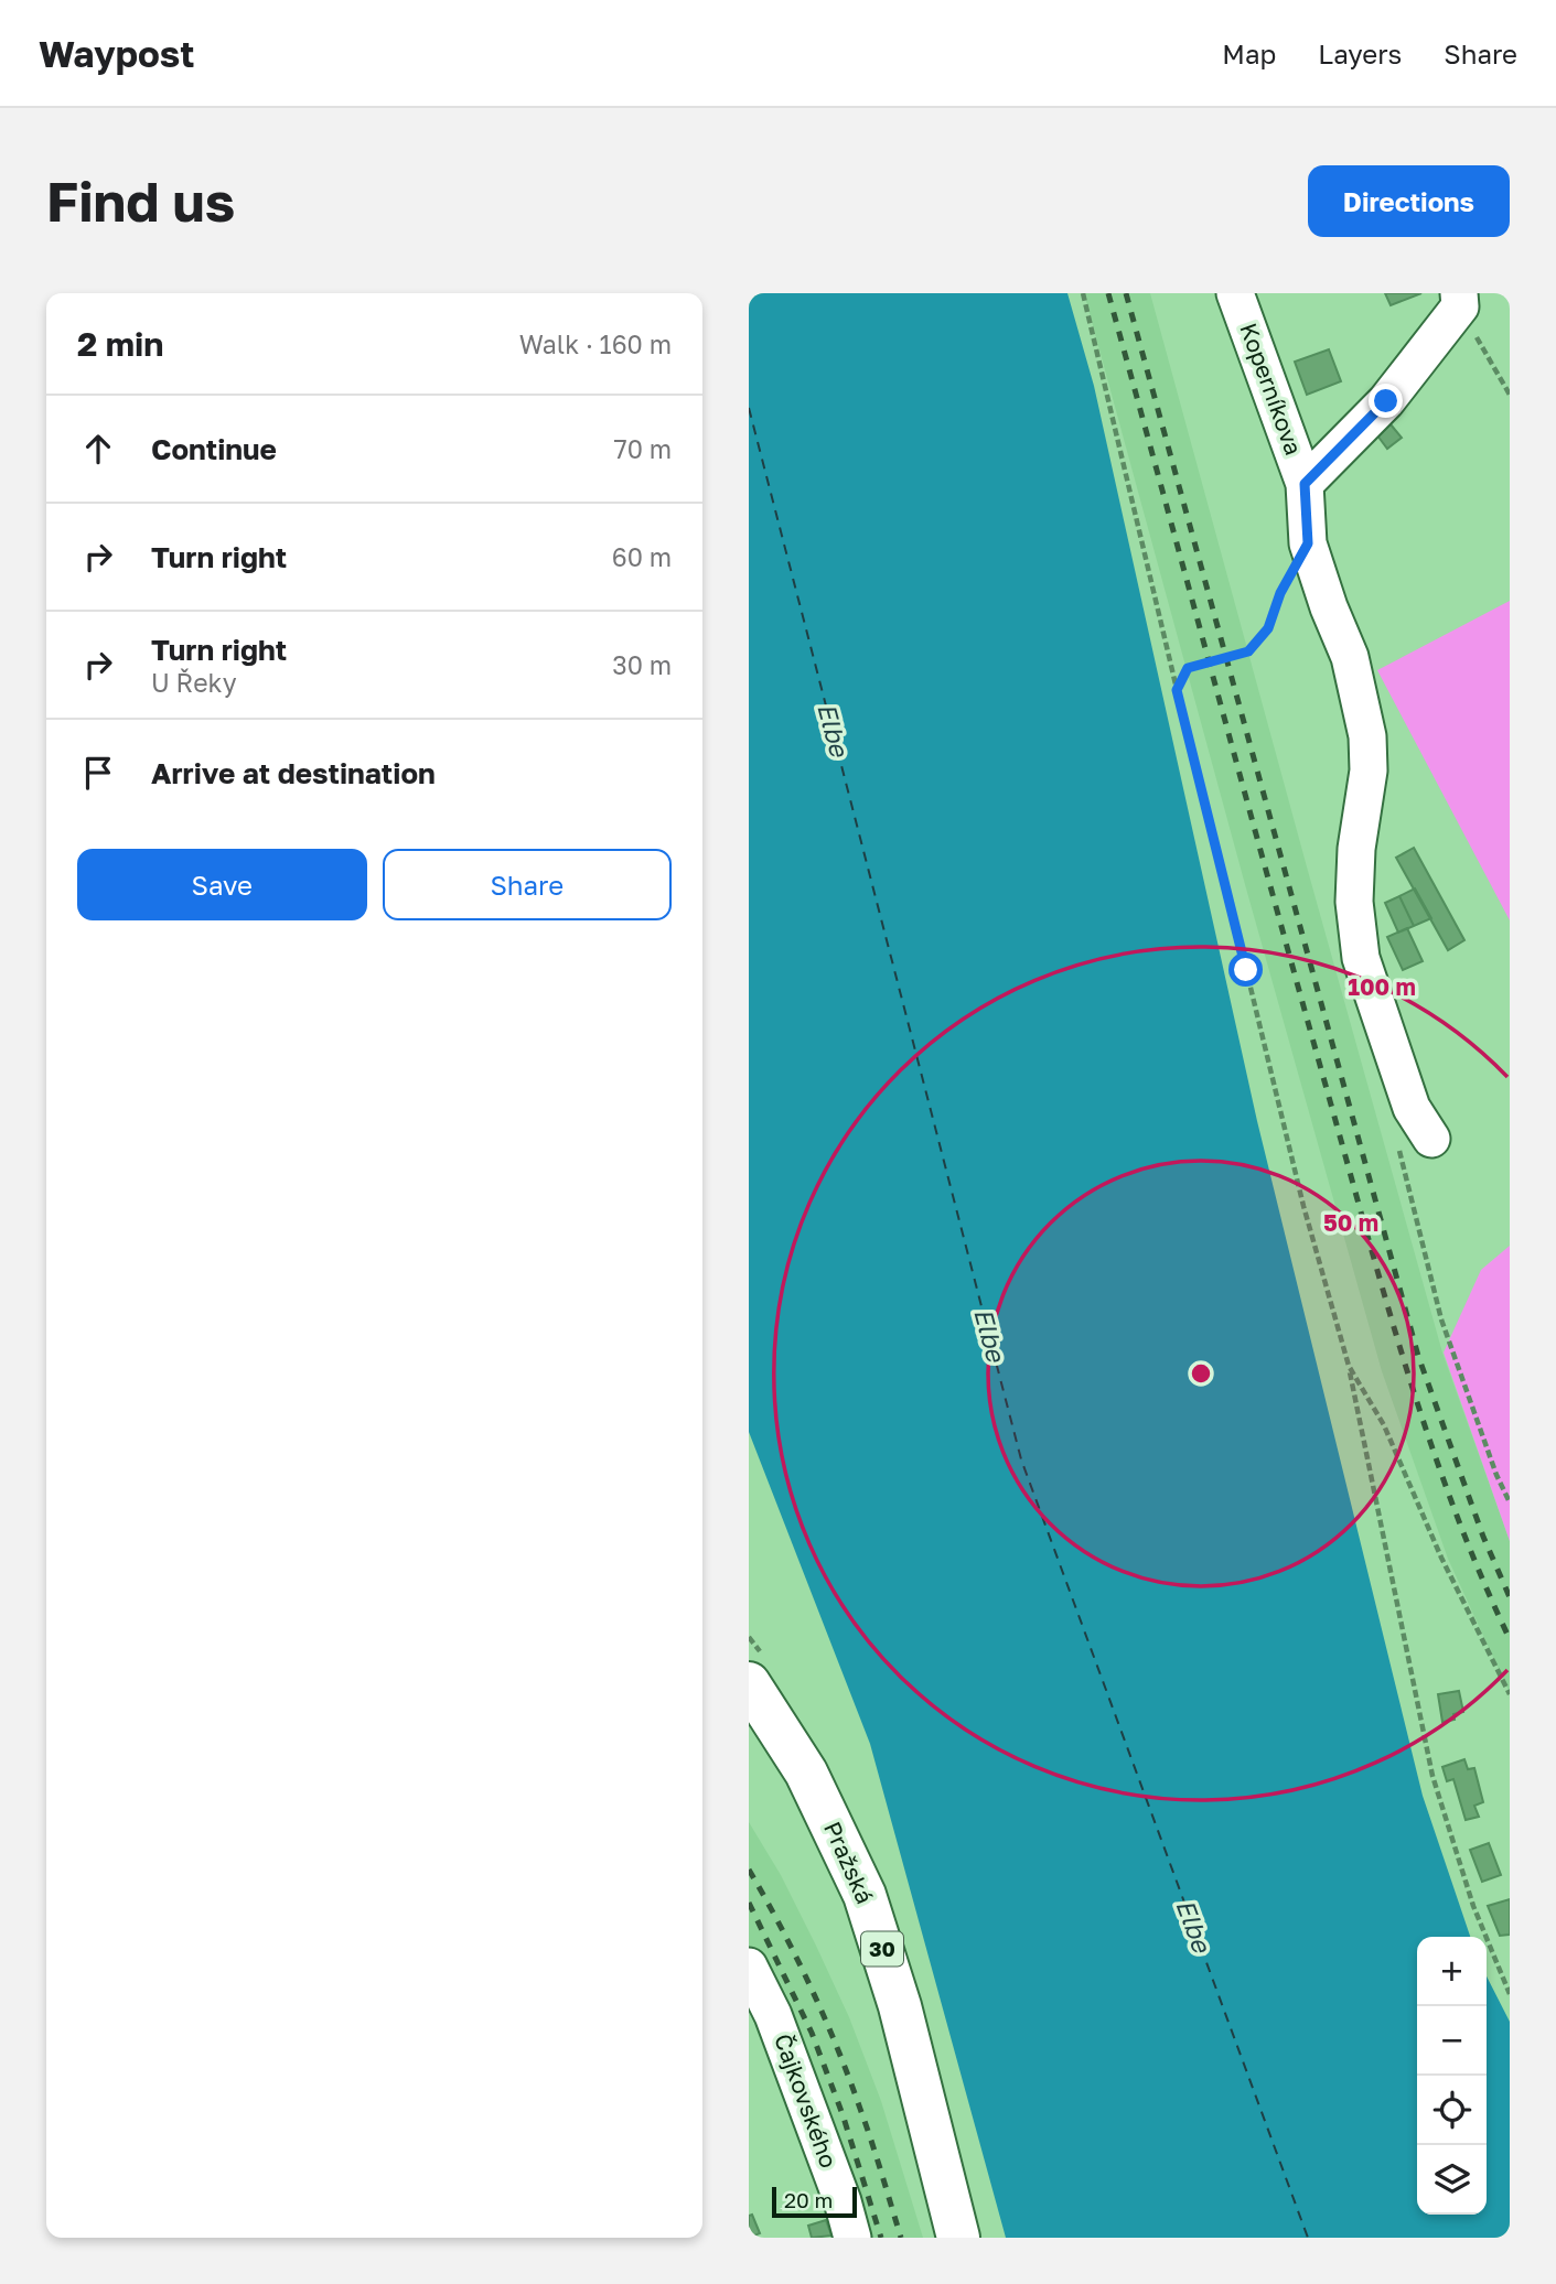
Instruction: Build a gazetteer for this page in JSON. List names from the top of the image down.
{
  "streets": {
    "main road": ["Pražská", "30"],
    "street": ["Koperníkova", "Čajkovského"]
  },
  "water": ["Elbe"],
  "scale_bar": "20 m",
  "page": {
    "header": "Waypost",
    "nav": ["Map", "Layers", "Share"],
    "buttons": [
      "Directions",
      ["Save", "Share"]
    ],
    "title": "Find us",
    "heading": ["2 min", "Walk · 160 m"],
    "list": [
      ["Continue", "70 m"],
      ["Turn right", "60 m"],
      ["Turn right", "U Řeky", "30 m"],
      "Arrive at destination"
    ],
    "map_buttons": ["+", "−"],
    "scale": "20 m"
  },
  "rings": ["100 m", "50 m"]
}
